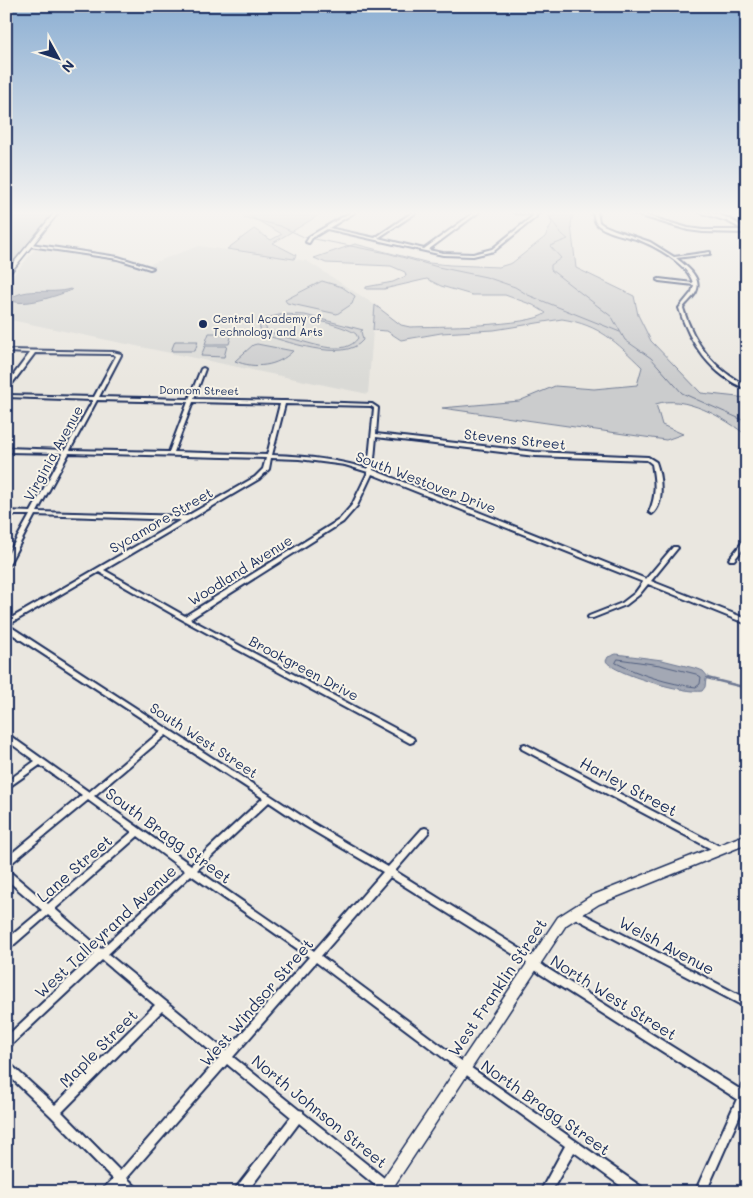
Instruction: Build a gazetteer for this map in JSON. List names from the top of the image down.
{
  "streets": {
    "main road": ["West Franklin Street"],
    "street": [
      "Donnom Street",
      "Stevens Street",
      "Virginia Avenue",
      "South Westover Drive",
      "Sycamore Street",
      "Woodland Avenue",
      "Brookgreen Drive",
      "South West Street",
      "Harley Street",
      "South Bragg Street",
      "Lane Street",
      "West Talleyrand Avenue",
      "Welsh Avenue",
      "North West Street",
      "West Windsor Street",
      "Maple Street",
      "North Bragg Street",
      "North Johnson Street"
    ]
  },
  "crossings": [
    ["Donnom Street", "Virginia Avenue"],
    ["Donnom Street", "Sycamore Street"],
    ["Donnom Street", "Woodland Avenue"],
    ["Stevens Street", "Woodland Avenue"],
    ["Virginia Avenue", "South Westover Drive"],
    ["South Westover Drive", "Sycamore Street"],
    ["South Westover Drive", "Woodland Avenue"],
    ["Sycamore Street", "Woodland Avenue"],
    ["Sycamore Street", "South West Street"],
    ["Woodland Avenue", "Brookgreen Drive"],
    ["South West Street", "West Talleyrand Avenue"],
    ["South West Street", "North West Street"],
    ["South West Street", "West Windsor Street"],
    ["Harley Street", "West Franklin Street"],
    ["South Bragg Street", "Lane Street"],
    ["South Bragg Street", "West Talleyrand Avenue"],
    ["South Bragg Street", "West Windsor Street"],
    ["South Bragg Street", "North Bragg Street"],
    ["Lane Street", "North Johnson Street"],
    ["West Talleyrand Avenue", "North Johnson Street"],
    ["Welsh Avenue", "West Franklin Street"],
    ["West Franklin Street", "North West Street"],
    ["West Franklin Street", "North Bragg Street"],
    ["West Franklin Street", "North Johnson Street"],
    ["North West Street", "West Windsor Street"],
    ["West Windsor Street", "North Bragg Street"],
    ["West Windsor Street", "North Johnson Street"],
    ["Maple Street", "North Johnson Street"]
  ],
  "places": ["Central Academy of Technology and Arts"],
  "north": "bottom right"
}
